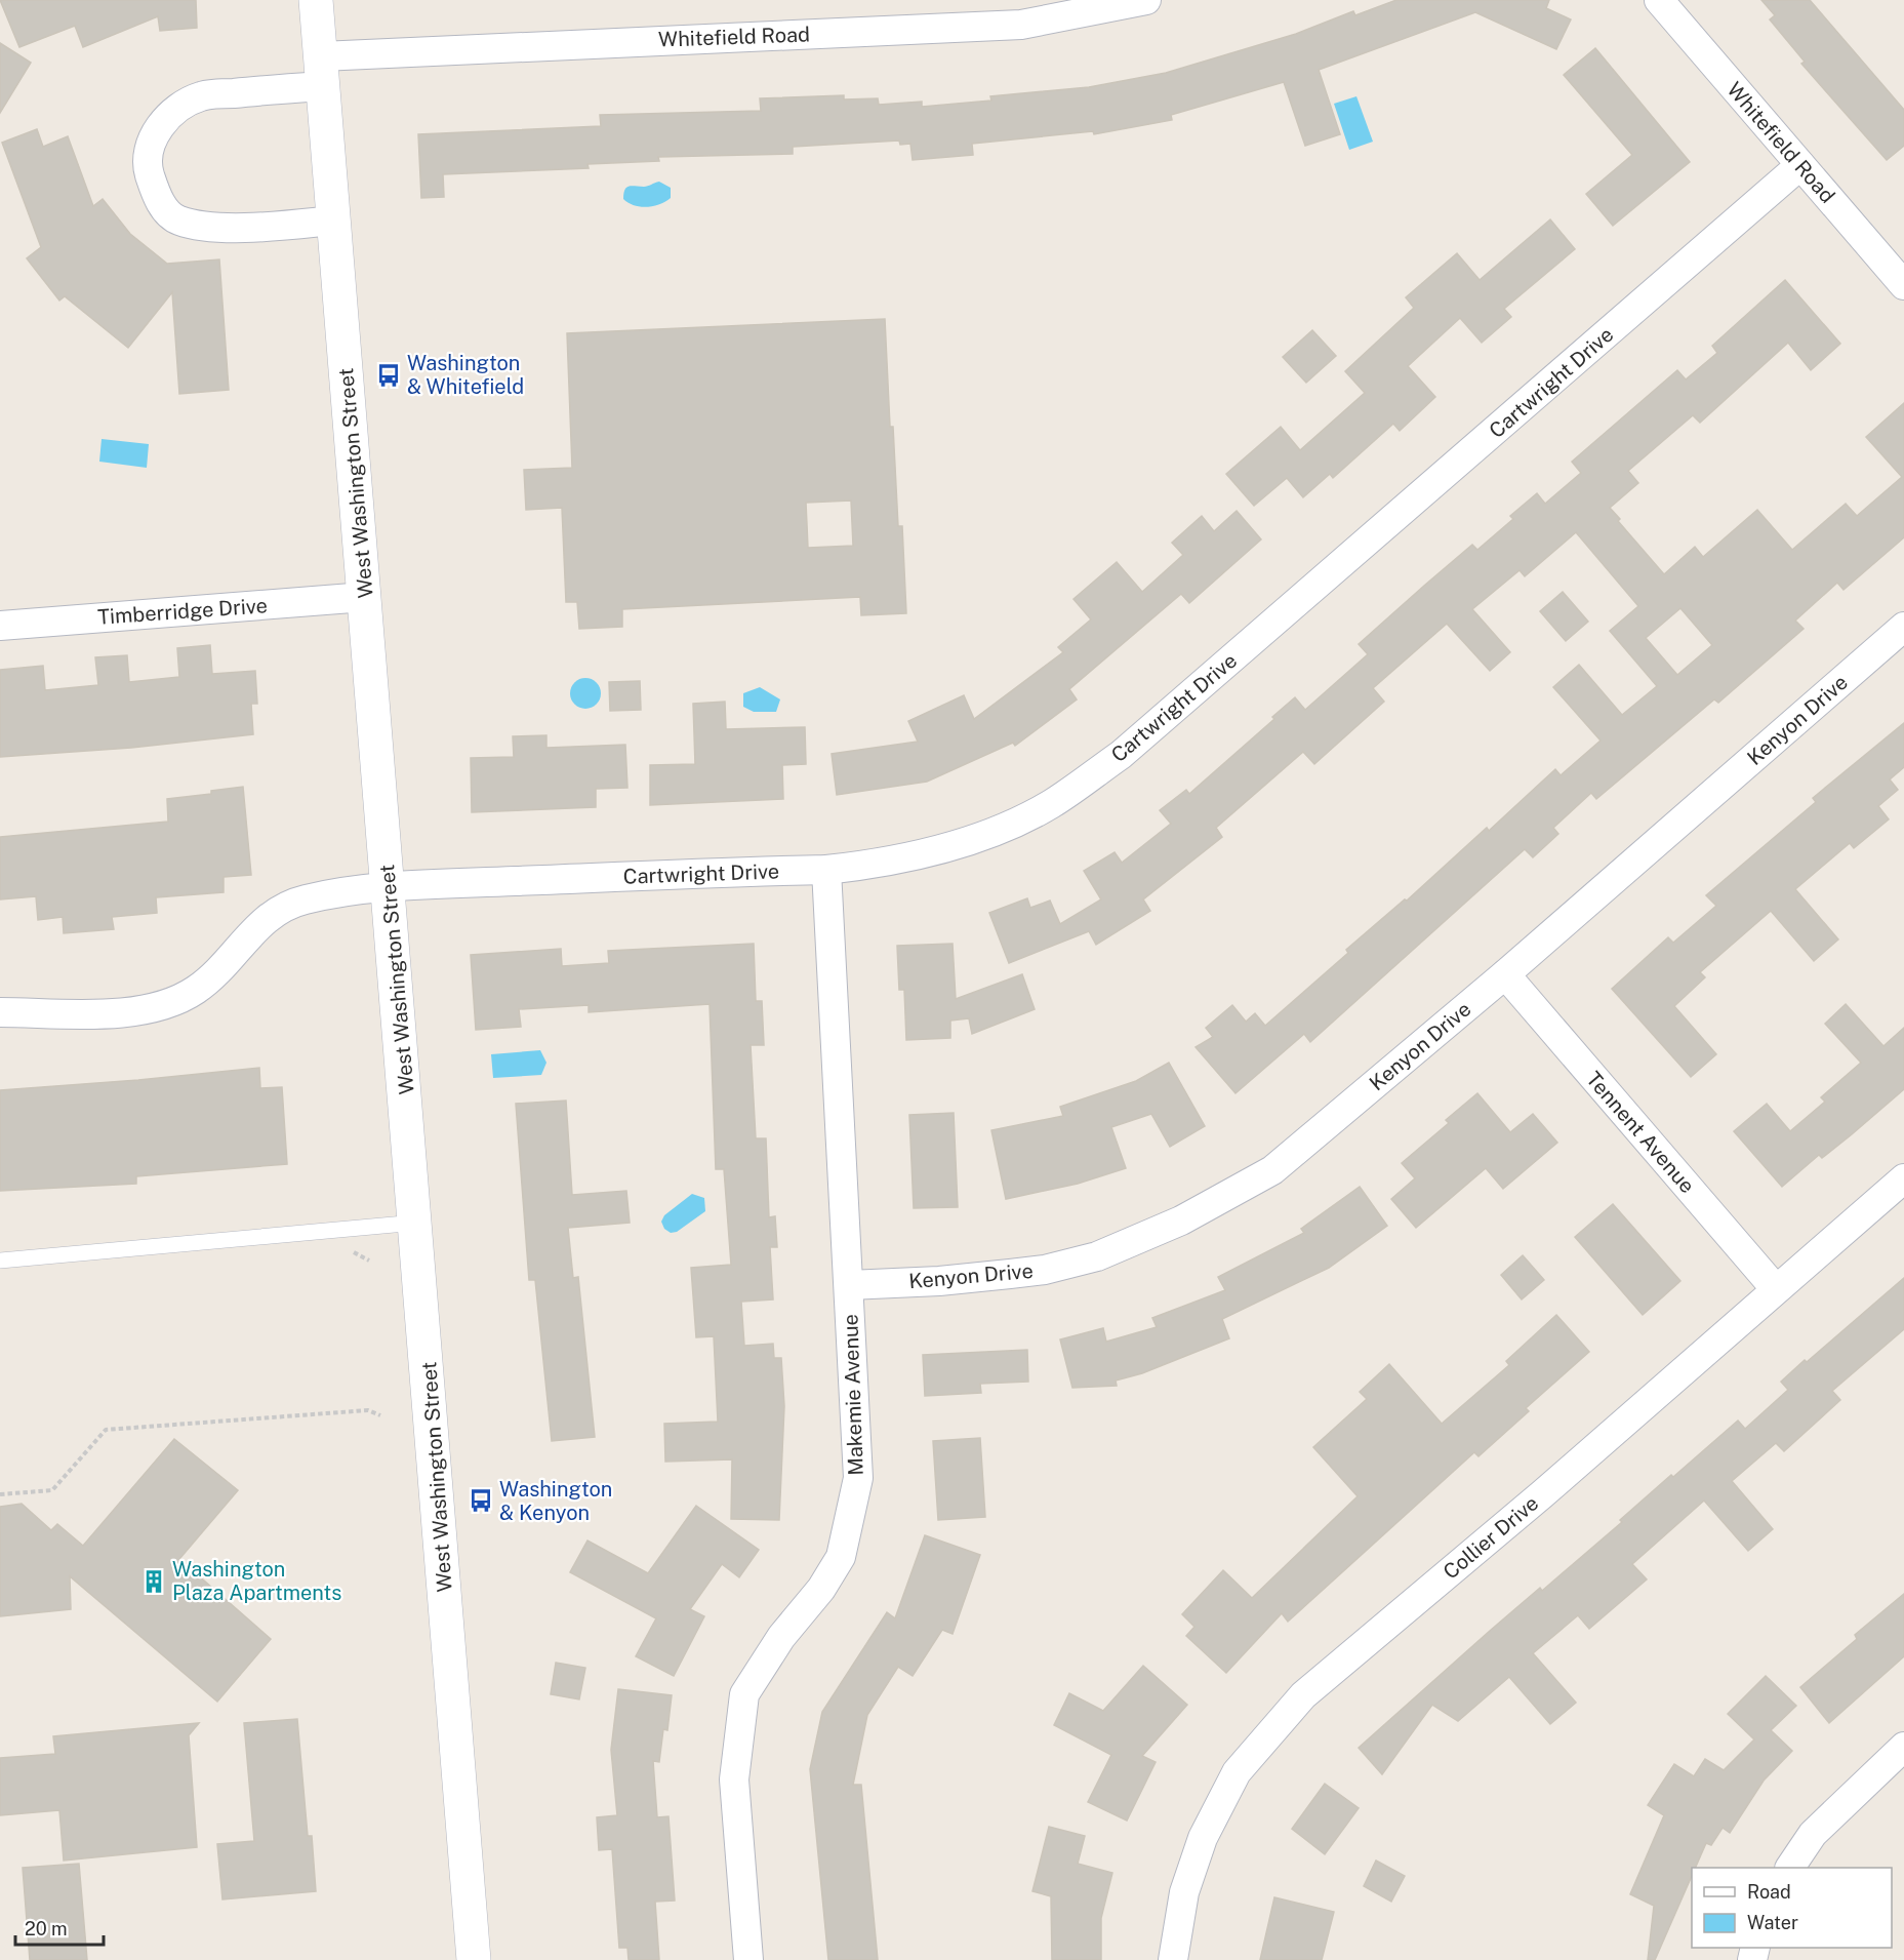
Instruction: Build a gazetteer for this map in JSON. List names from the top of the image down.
{
  "streets": {
    "street": [
      "Whitefield Road",
      "Cartwright Drive",
      "West Washington Street",
      "Timberridge Drive",
      "Kenyon Drive",
      "Tennent Avenue",
      "Makemie Avenue",
      "Collier Drive"
    ]
  },
  "crossings": [
    ["Whitefield Road", "Cartwright Drive"],
    ["Whitefield Road", "West Washington Street"],
    ["Cartwright Drive", "West Washington Street"],
    ["Cartwright Drive", "Makemie Avenue"],
    ["West Washington Street", "Timberridge Drive"],
    ["Kenyon Drive", "Tennent Avenue"],
    ["Kenyon Drive", "Makemie Avenue"],
    ["Tennent Avenue", "Collier Drive"]
  ],
  "places": {
    "bus stop": ["Washington & Whitefield", "Washington & Kenyon"],
    "building": ["Washington Plaza Apartments"]
  },
  "legend": ["Road", "Water"],
  "scale_bar": "20 m"
}
